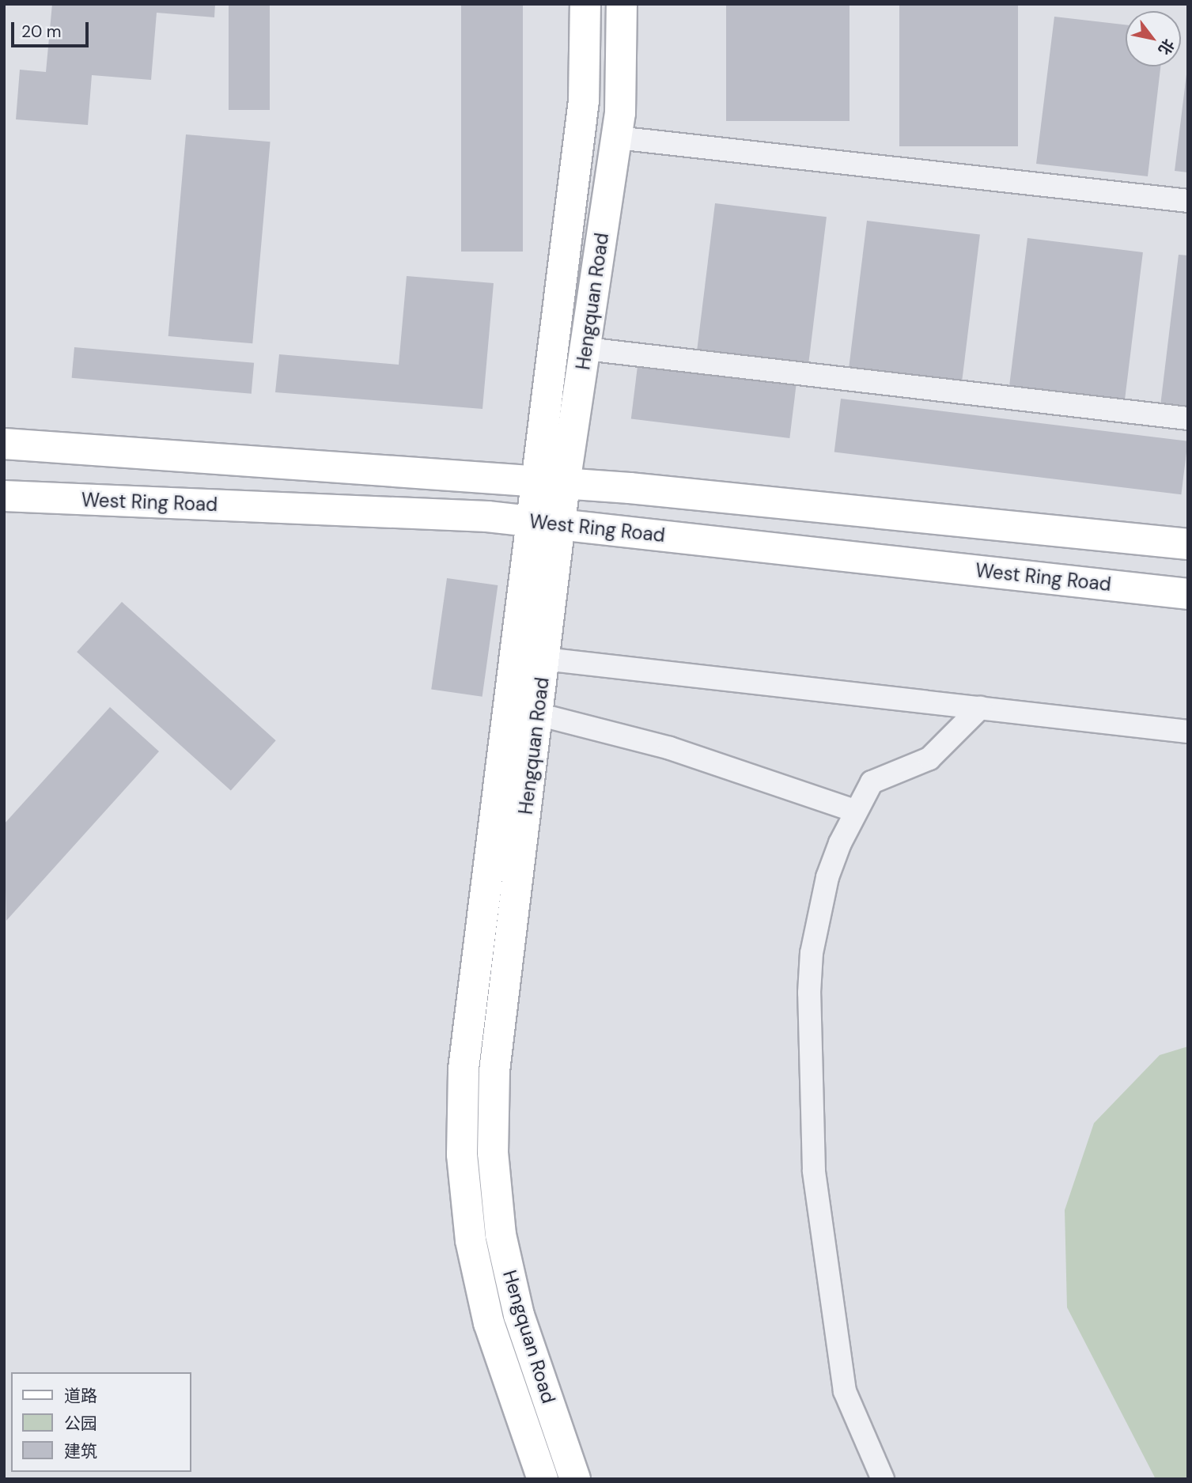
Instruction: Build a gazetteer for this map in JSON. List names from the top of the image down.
{
  "streets": {
    "main road": ["Hengquan Road", "West Ring Road"]
  },
  "crossings": [
    ["Hengquan Road", "West Ring Road"]
  ],
  "legend": ["道路", "公园", "建筑"],
  "scale_bar": "20 m",
  "north": "bottom right"
}
